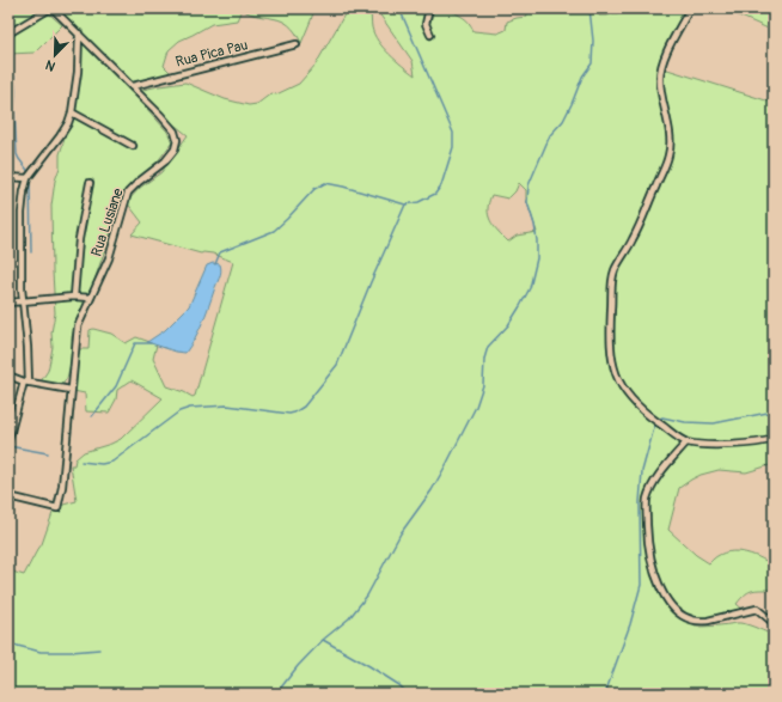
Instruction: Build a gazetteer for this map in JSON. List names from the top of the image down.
{
  "streets": {
    "street": ["Rua Pica Pau", "Rua Lusiane"]
  },
  "crossings": [
    ["Rua Pica Pau", "Rua Lusiane"]
  ],
  "north": "bottom left"
}
